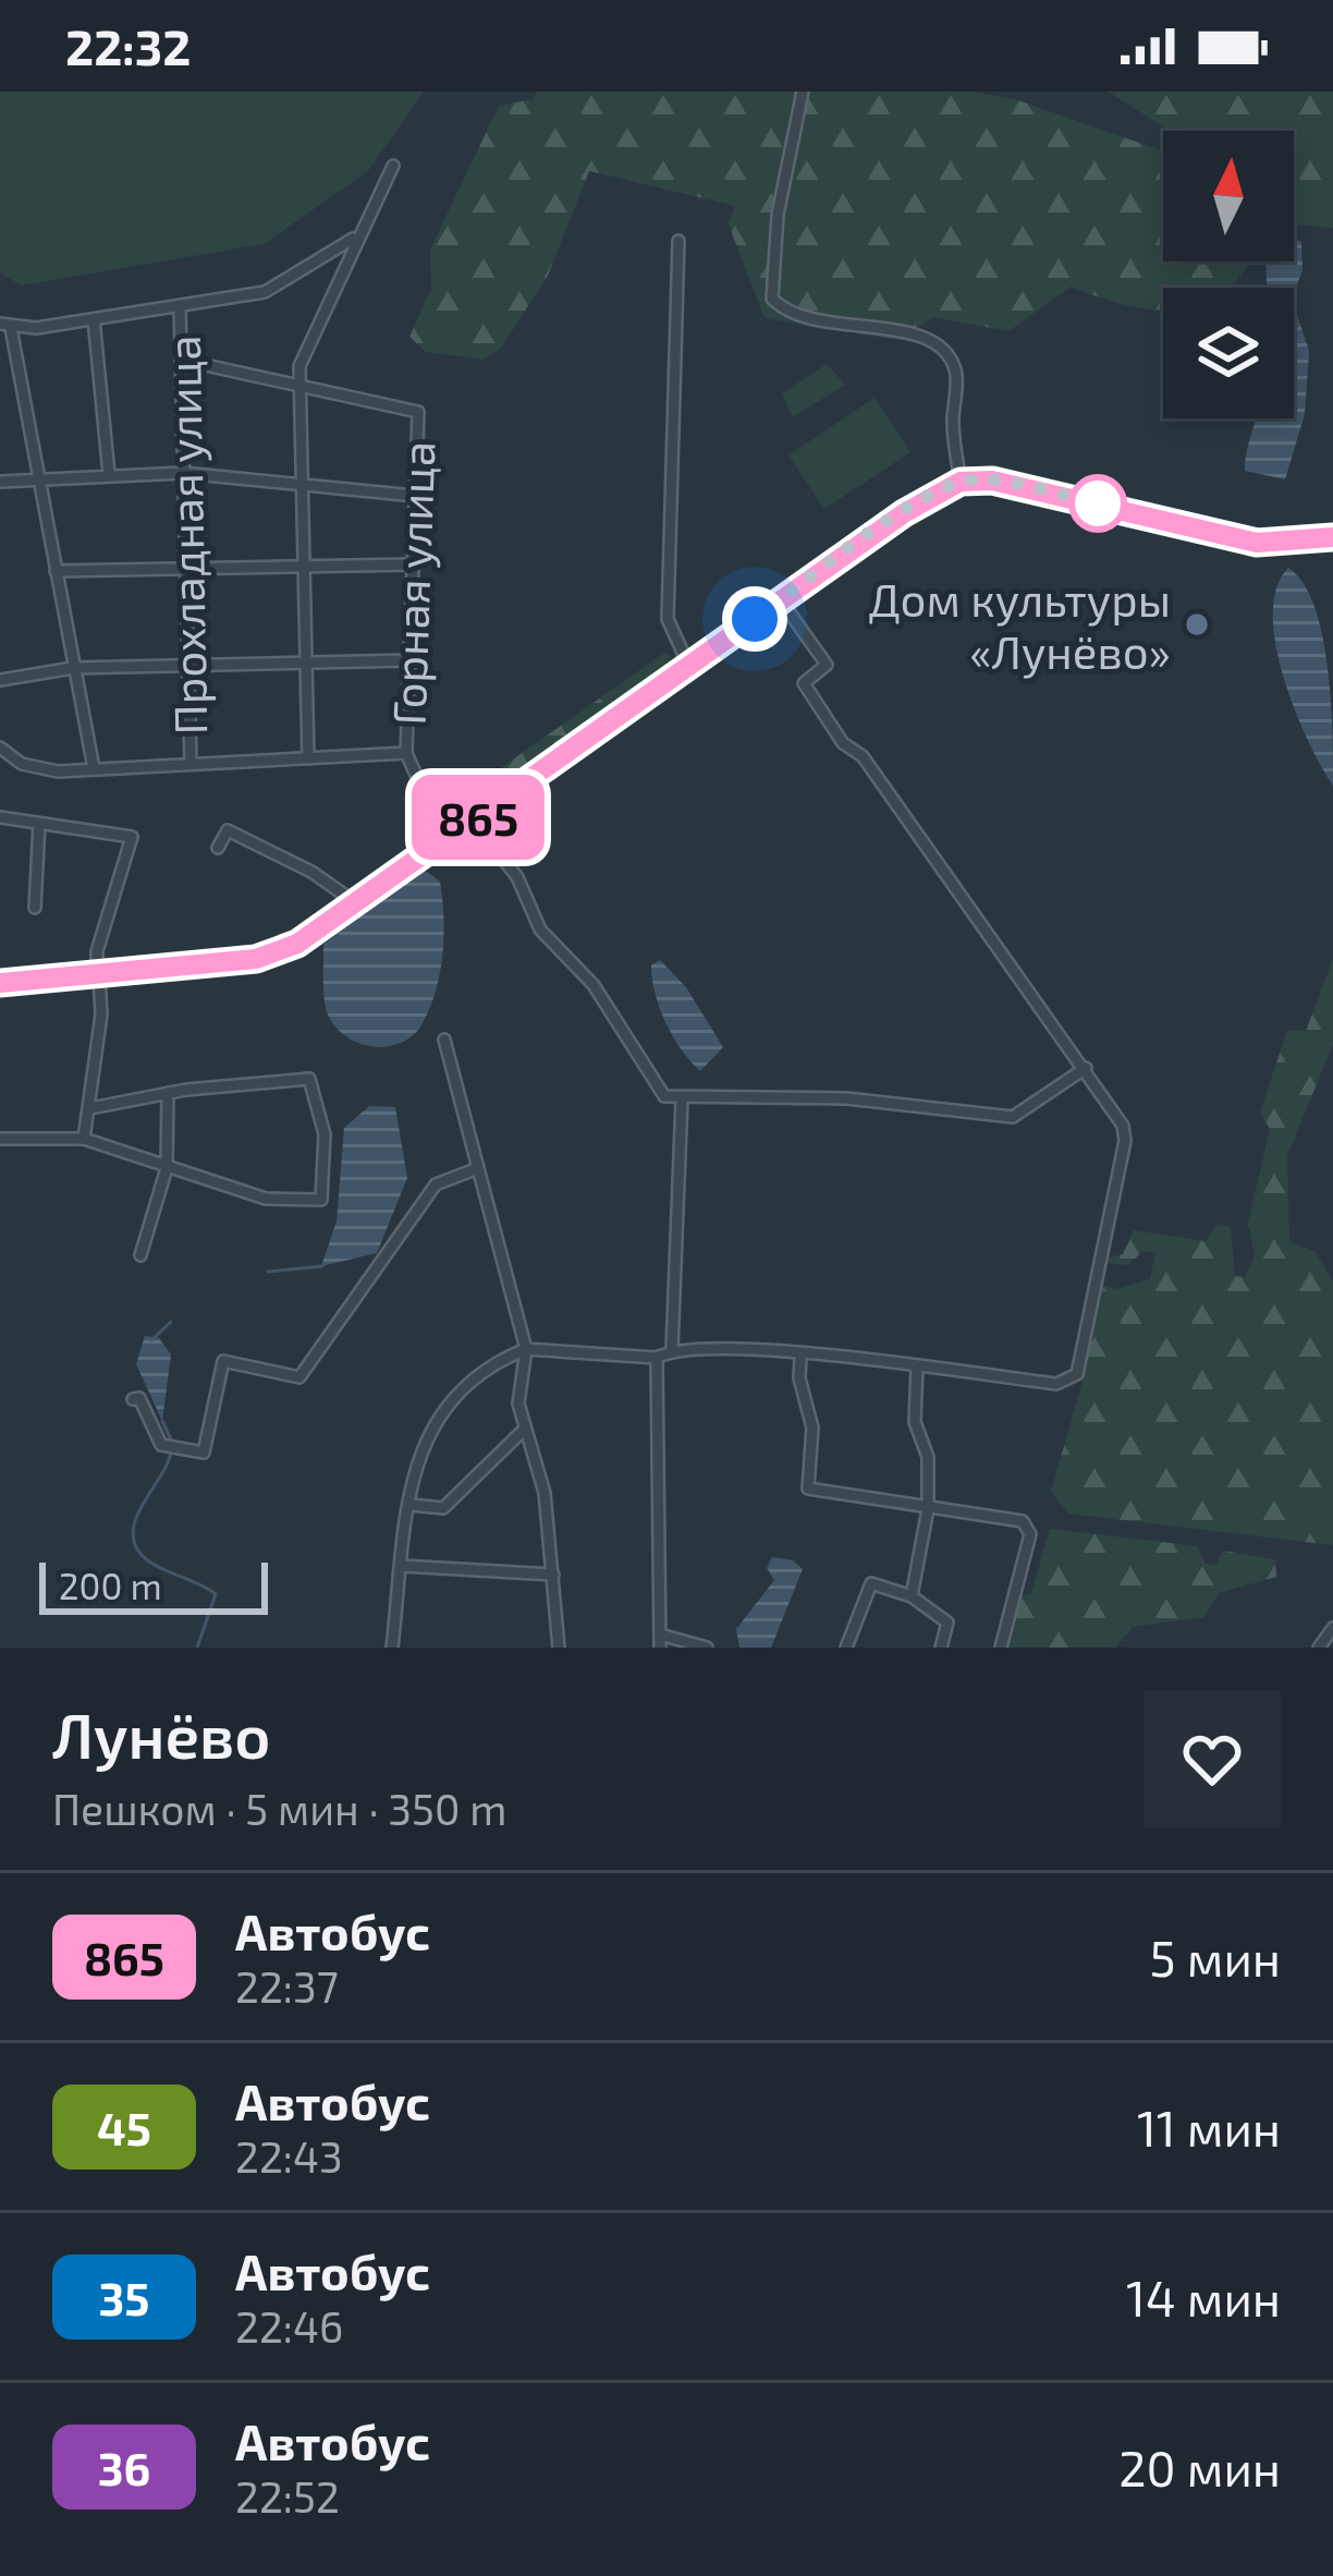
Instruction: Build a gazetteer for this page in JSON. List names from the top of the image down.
{
  "streets": {
    "street": ["Прохладная улица", "Горная улица"]
  },
  "places": ["Дом культуры «Лунёво»"],
  "lines": ["bus line 865"],
  "scale_bar": "200 m",
  "north": "top",
  "page": {
    "status": "22:32",
    "on_map": "865",
    "scale": "200 m",
    "heading": ["Лунёво", "Пешком · 5 мин · 350 m"],
    "list": [
      {
        "mark": "865",
        "name": "Автобус",
        "note": "22:37",
        "value": "5 мин"
      },
      {
        "mark": "45",
        "name": "Автобус",
        "note": "22:43",
        "value": "11 мин"
      },
      {
        "mark": "35",
        "name": "Автобус",
        "note": "22:46",
        "value": "14 мин"
      },
      {
        "mark": "36",
        "name": "Автобус",
        "note": "22:52",
        "value": "20 мин"
      }
    ]
  }
}
